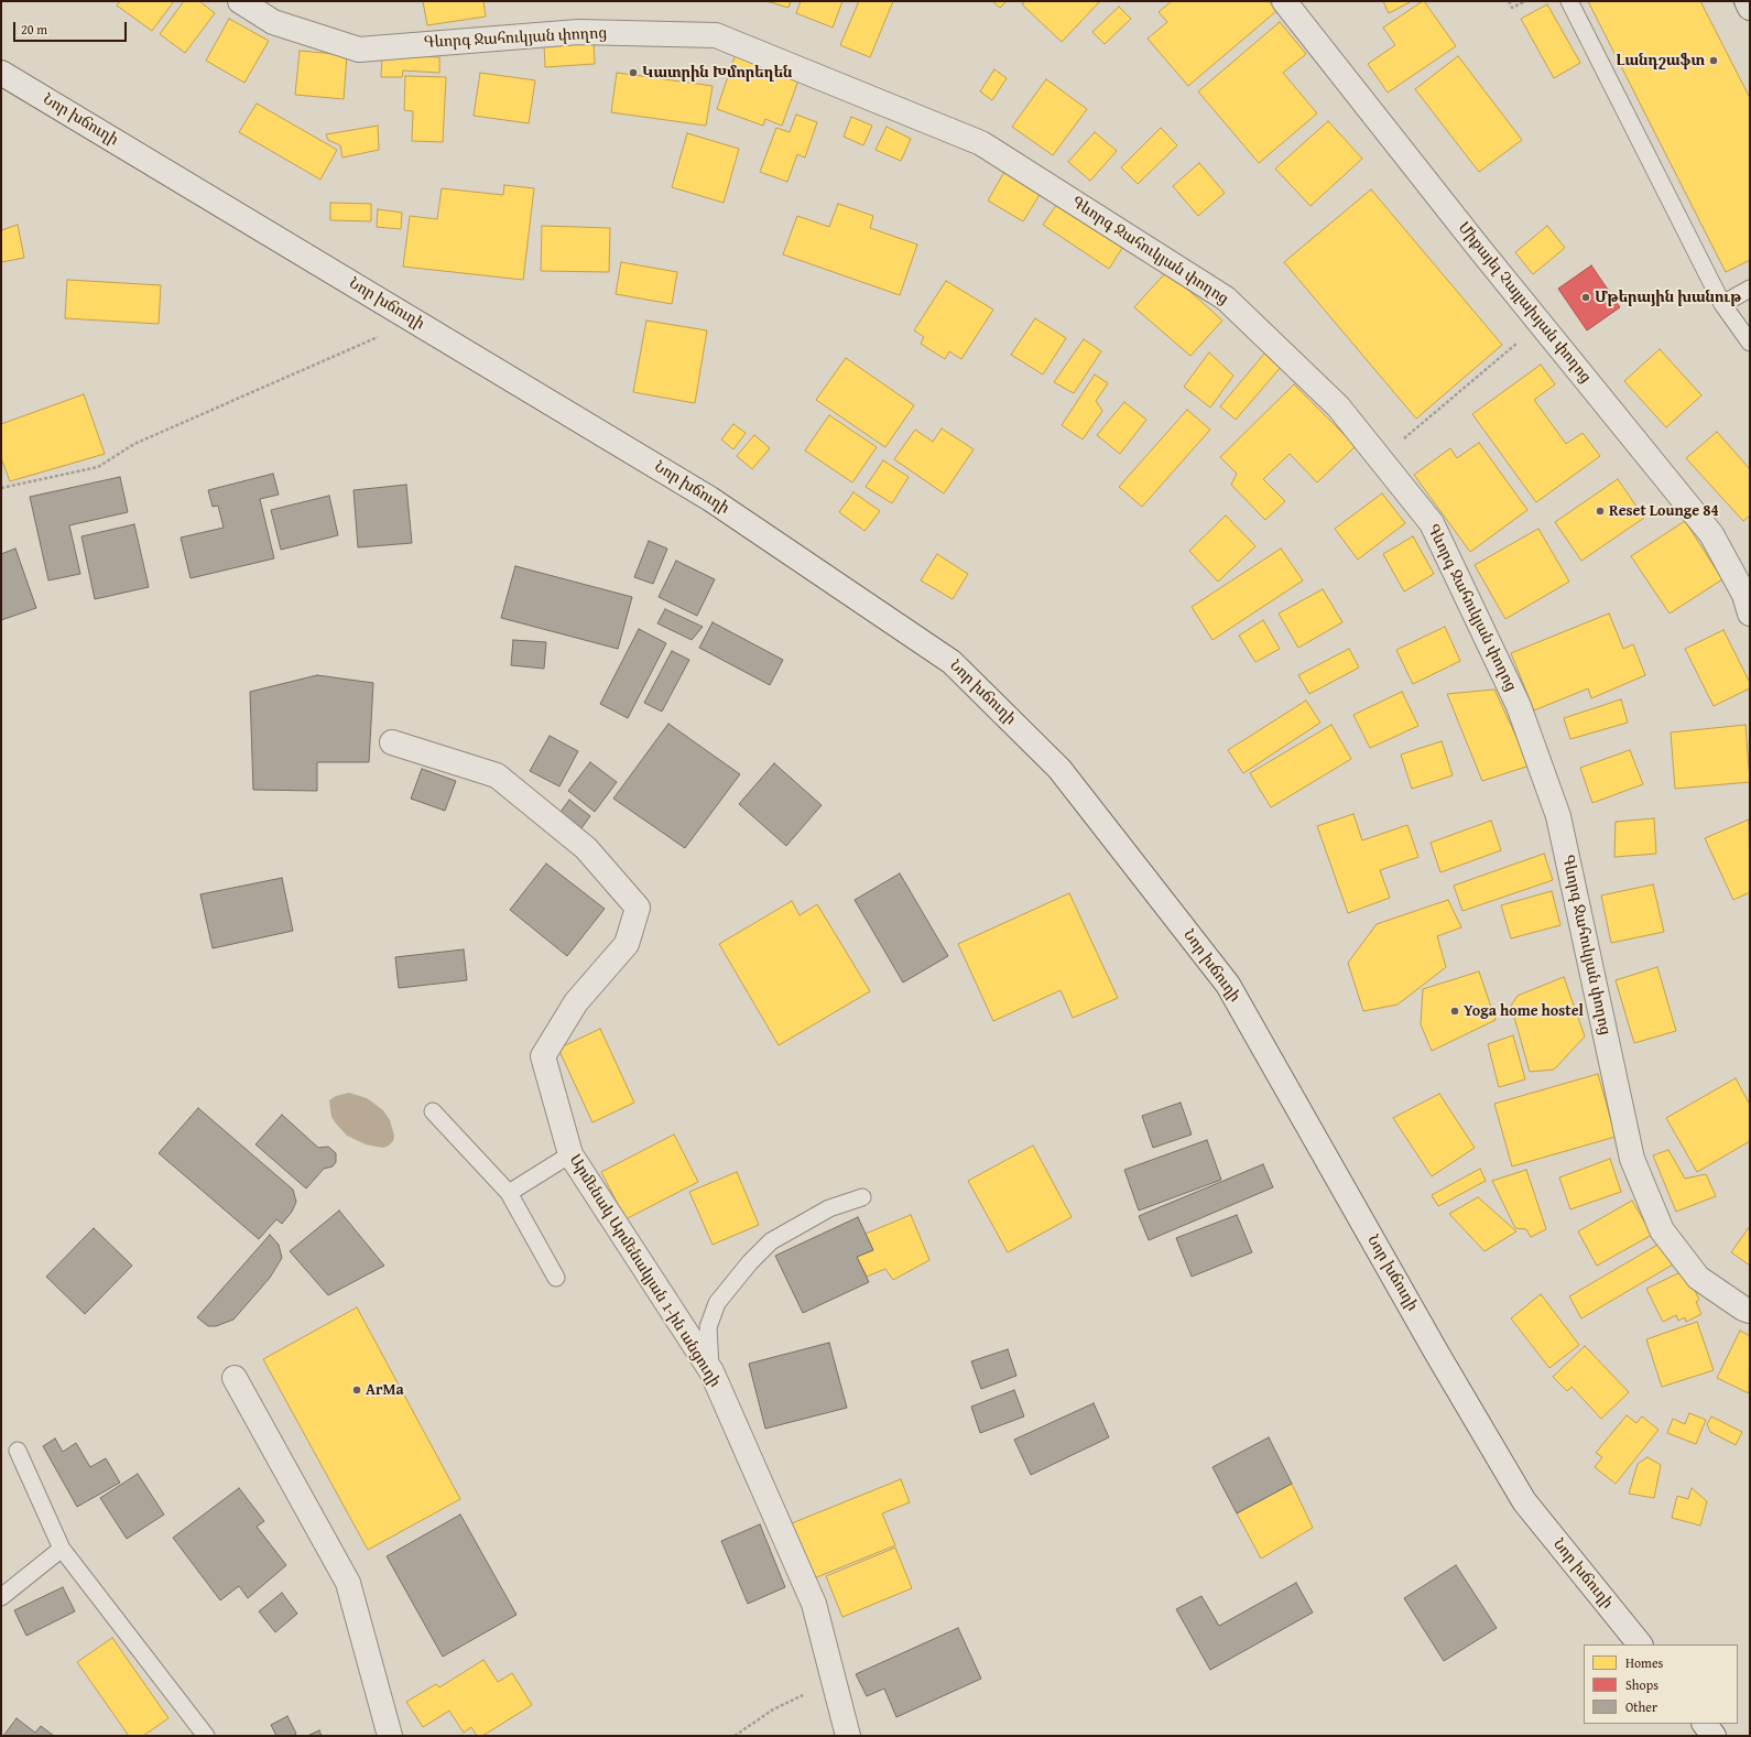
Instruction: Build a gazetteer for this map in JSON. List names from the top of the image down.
{
  "streets": {
    "street": [
      "Գևորգ Ջահուկյան փողոց",
      "Նոր խճուղի",
      "Միքայել Չայլախյան փողոց",
      "Արմենակ Արմենակյան 1-ին անցուղի"
    ]
  },
  "places": [
    "Լանդշաֆտ",
    "Կատրին Խմորեղեն",
    "Մթերային խանութ",
    "Reset Lounge 84",
    "Yoga home hostel",
    "ArMa"
  ],
  "legend": ["Homes", "Shops", "Other"],
  "scale_bar": "20 m"
}
